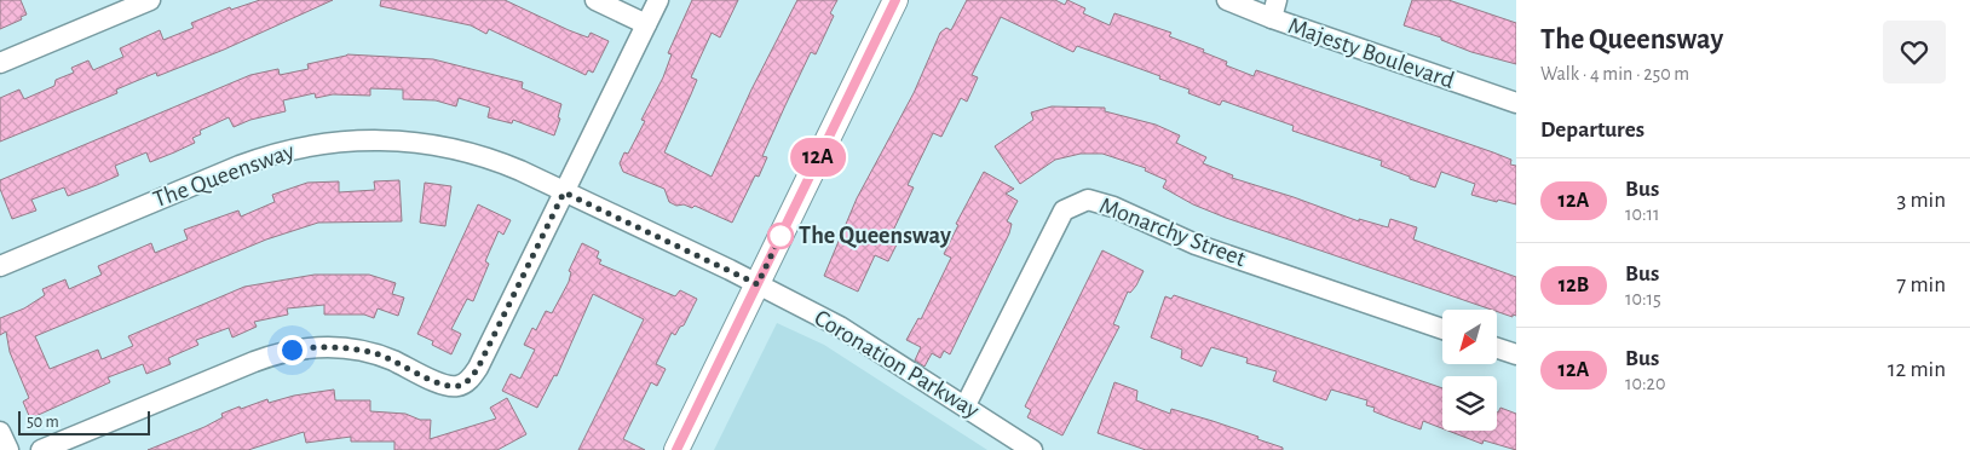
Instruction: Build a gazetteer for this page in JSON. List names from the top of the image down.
{
  "streets": {
    "street": [
      "Majesty Boulevard",
      "The Queensway",
      "Monarchy Street",
      "Coronation Parkway"
    ]
  },
  "crossings": [
    ["The Queensway", "Coronation Parkway"],
    ["Monarchy Street", "Coronation Parkway"]
  ],
  "places": ["The Queensway"],
  "lines": ["bus line 12A"],
  "scale_bar": "50 m",
  "north": "bottom left",
  "page": {
    "on_map": "12A",
    "heading": [
      ["The Queensway", "Walk · 4 min · 250 m"],
      "Departures"
    ],
    "list": [
      {
        "mark": "12A",
        "name": "Bus",
        "note": "10:11",
        "value": "3 min"
      },
      {
        "mark": "12B",
        "name": "Bus",
        "note": "10:15",
        "value": "7 min"
      },
      {
        "mark": "12A",
        "name": "Bus",
        "note": "10:20",
        "value": "12 min"
      }
    ],
    "scale": "50 m"
  }
}
